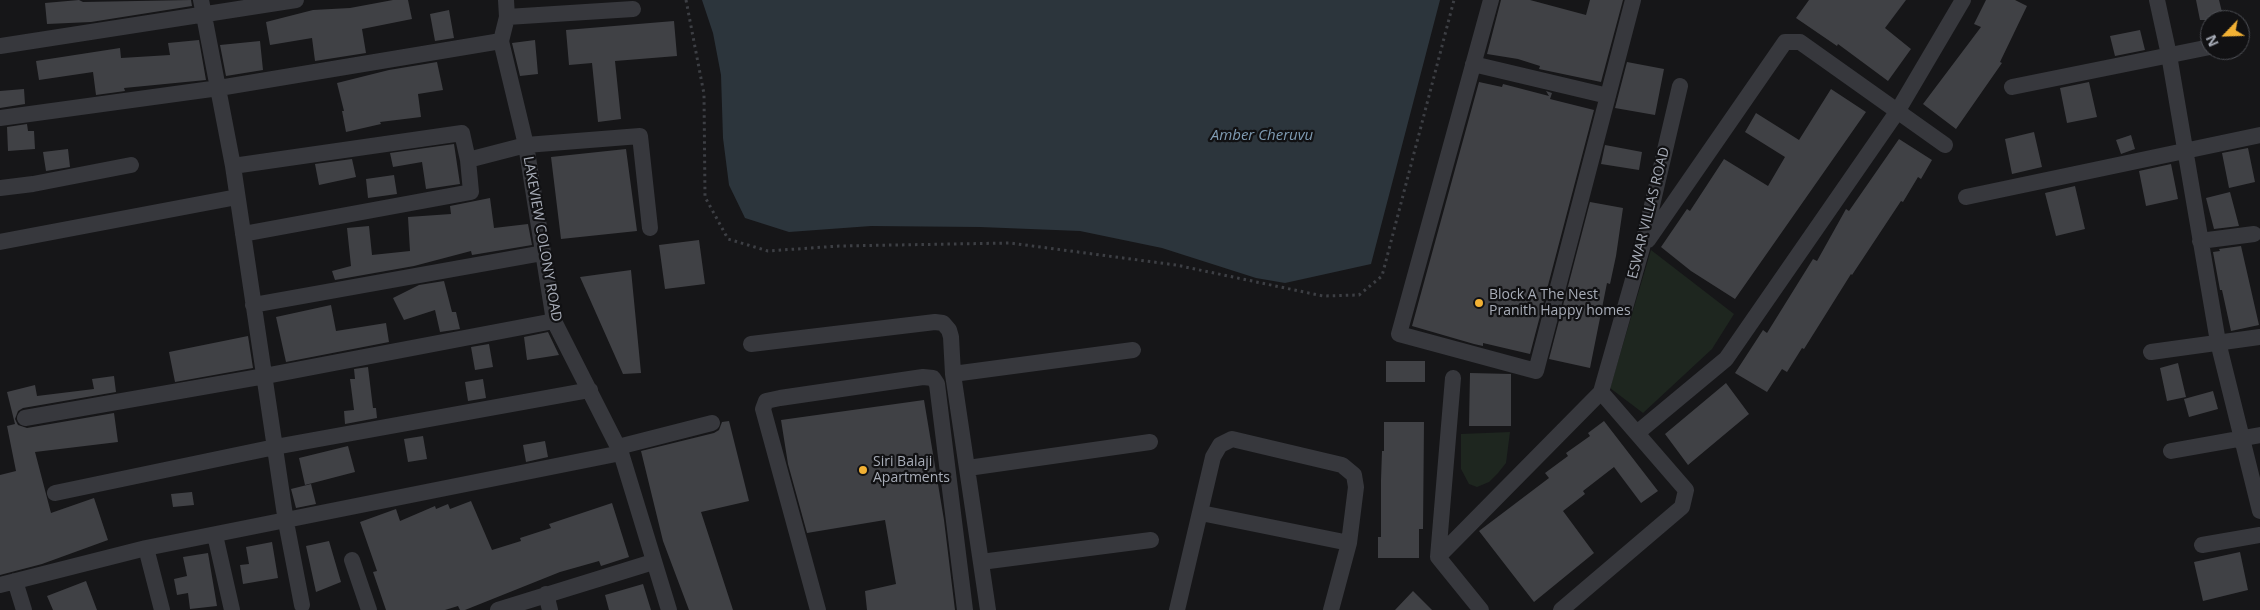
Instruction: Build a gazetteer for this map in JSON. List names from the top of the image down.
{
  "streets": {
    "street": ["ESWAR VILLAS ROAD", "LAKEVIEW COLONY ROAD"]
  },
  "water": ["Amber Cheruvu"],
  "places": ["Block A The Nest Pranith Happy homes", "Siri Balaji Apartments"],
  "north": "bottom left"
}
